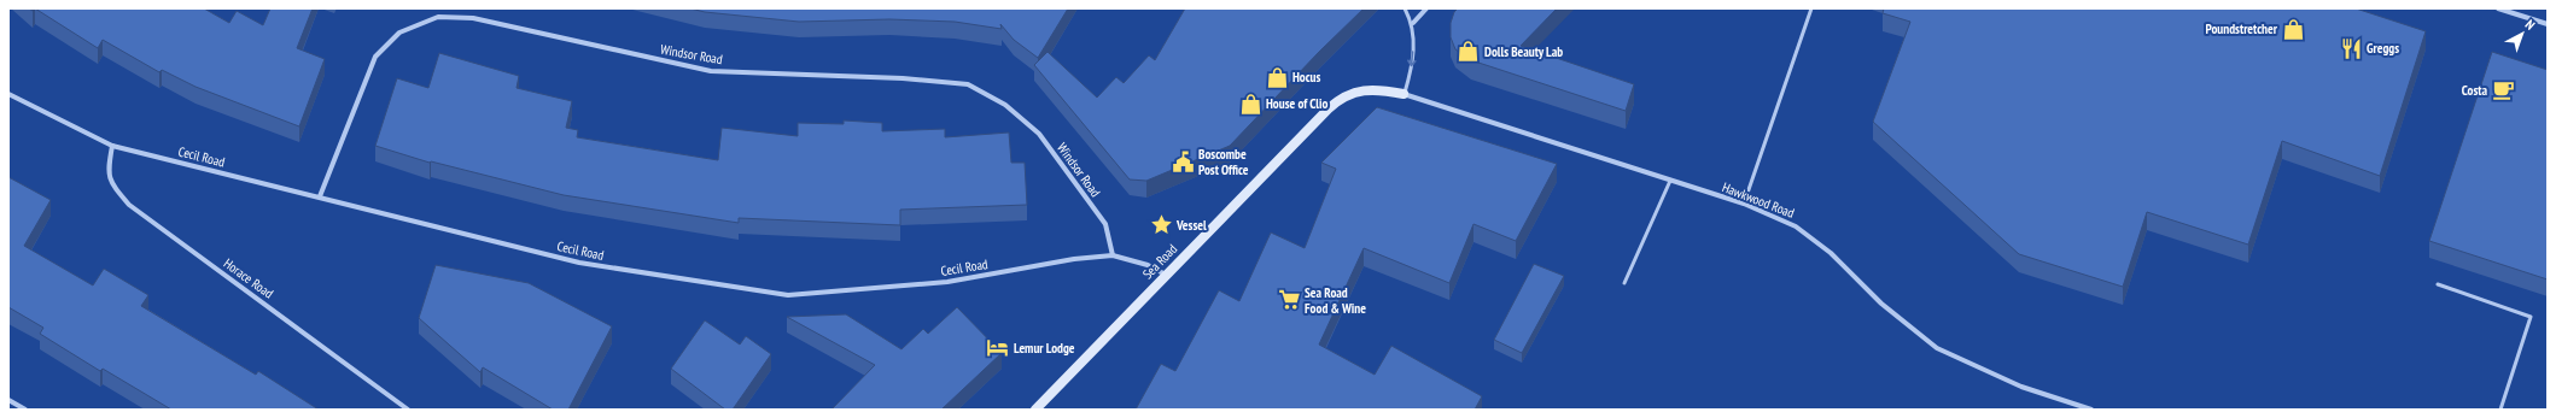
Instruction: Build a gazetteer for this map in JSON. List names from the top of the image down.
{
  "streets": {
    "street": [
      "Windsor Road",
      "Cecil Road",
      "Hawkwood Road",
      "Sea Road",
      "Horace Road"
    ]
  },
  "crossings": [
    ["Windsor Road", "Cecil Road"],
    ["Cecil Road", "Sea Road"],
    ["Cecil Road", "Horace Road"],
    ["Hawkwood Road", "Sea Road"]
  ],
  "places": {
    "shop": [
      "Poundstretcher",
      "Dolls Beauty Lab",
      "Hocus",
      "House of Clio"
    ],
    "restaurant": ["Greggs"],
    "cafe": ["Costa"],
    "public building": ["Boscombe Post Office"],
    "place": ["Vessel"],
    "supermarket": ["Sea Road Food & Wine"],
    "hotel": ["Lemur Lodge"]
  },
  "north": "top right"
}
